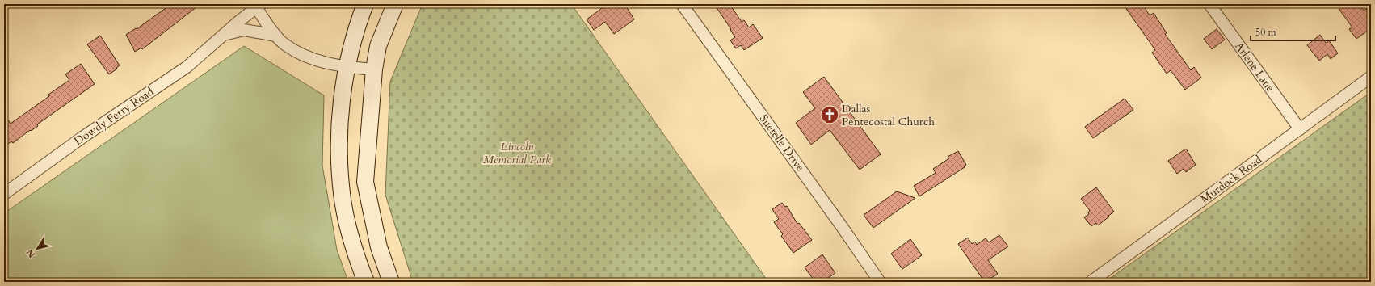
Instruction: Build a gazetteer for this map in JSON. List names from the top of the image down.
{
  "streets": {
    "street": [
      "Arlene Lane",
      "Dowdy Ferry Road",
      "Suetelle Drive",
      "Murdock Road"
    ]
  },
  "crossings": [
    ["Arlene Lane", "Murdock Road"]
  ],
  "parks": ["Lincoln Memorial Park"],
  "places": {
    "church": ["Dallas Pentecostal Church"]
  },
  "scale_bar": "50 m",
  "north": "bottom left"
}
